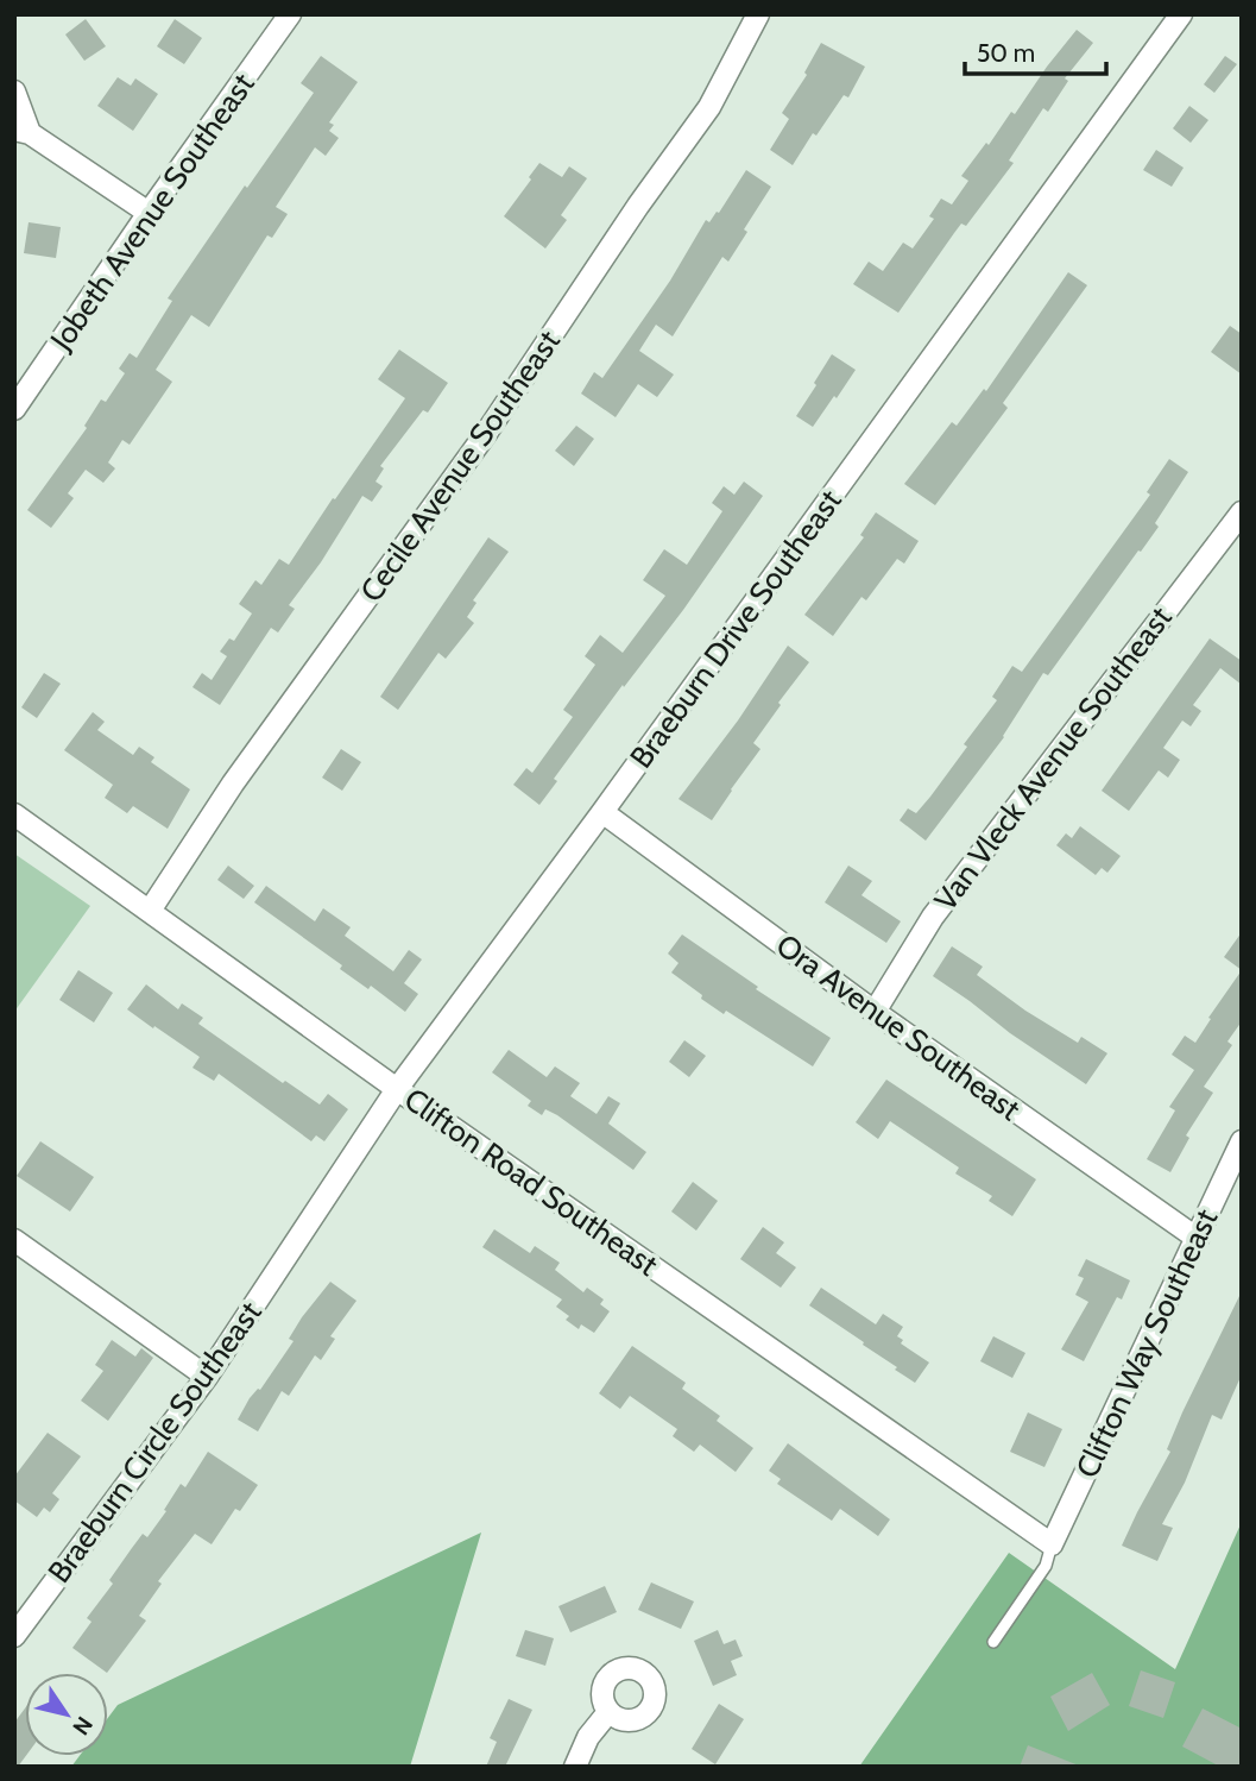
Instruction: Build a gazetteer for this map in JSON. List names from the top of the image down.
{
  "streets": {
    "street": [
      "Jobeth Avenue Southeast",
      "Cecile Avenue Southeast",
      "Braeburn Drive Southeast",
      "Van Vleck Avenue Southeast",
      "Ora Avenue Southeast",
      "Clifton Road Southeast",
      "Clifton Way Southeast",
      "Braeburn Circle Southeast"
    ]
  },
  "crossings": [
    ["Cecile Avenue Southeast", "Clifton Road Southeast"],
    ["Braeburn Drive Southeast", "Ora Avenue Southeast"],
    ["Braeburn Drive Southeast", "Clifton Road Southeast"],
    ["Braeburn Drive Southeast", "Braeburn Circle Southeast"],
    ["Van Vleck Avenue Southeast", "Ora Avenue Southeast"],
    ["Ora Avenue Southeast", "Clifton Way Southeast"],
    ["Clifton Road Southeast", "Clifton Way Southeast"]
  ],
  "scale_bar": "50 m",
  "north": "bottom right"
}
